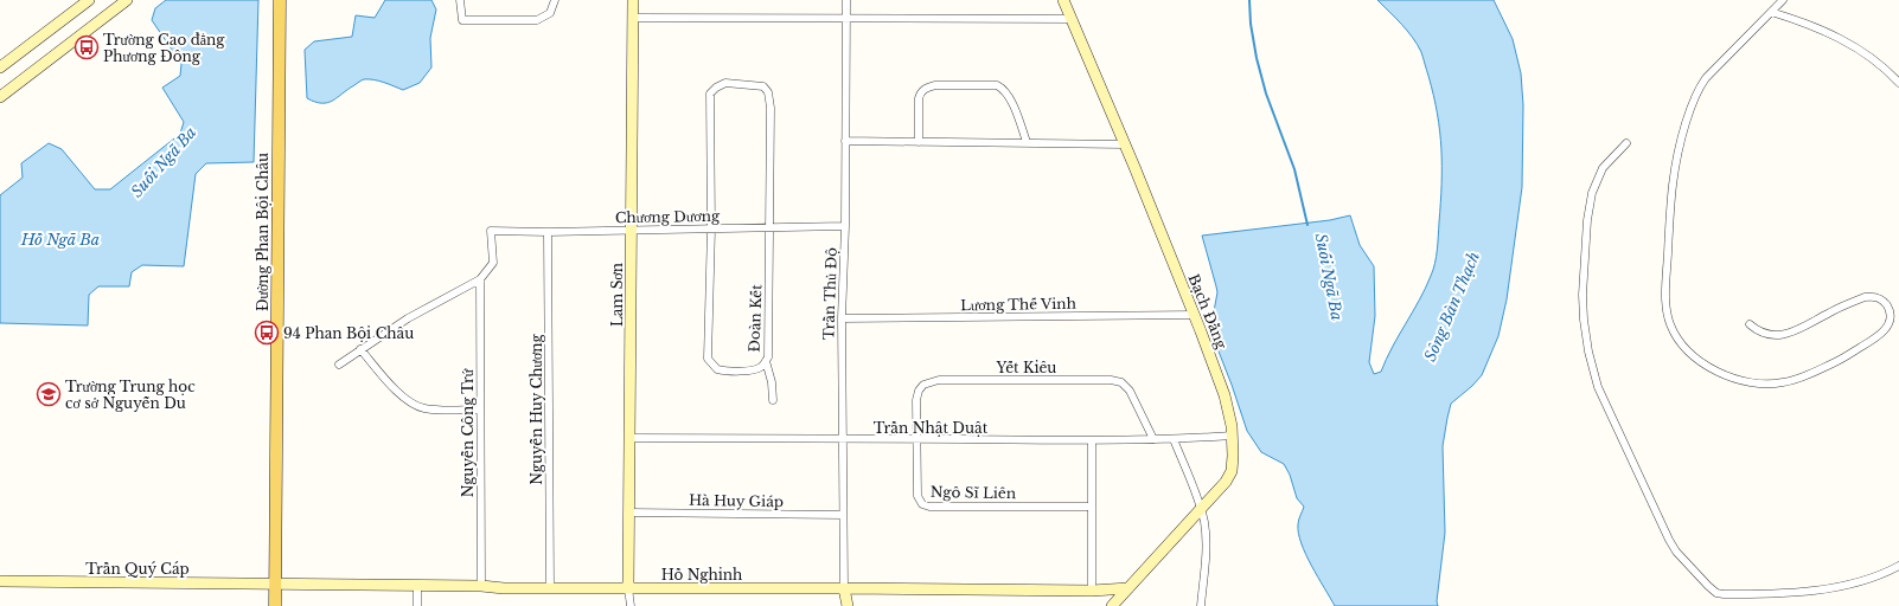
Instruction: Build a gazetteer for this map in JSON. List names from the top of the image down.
{
  "streets": {
    "main road": ["Đường Phan Bội Châu"],
    "street": [
      "Chương Dương",
      "Trần Thủ Độ",
      "Lam Sơn",
      "Lương Thế Vinh",
      "Bạch Đằng",
      "Đoàn Kết",
      "Yết Kiêu",
      "Nguyễn Huy Chương",
      "Trần Nhật Duật",
      "Nguyễn Công Trứ",
      "Ngô Sĩ Liên",
      "Hà Huy Giáp",
      "Trần Quý Cáp",
      "Hồ Nghinh"
    ]
  },
  "crossings": [
    ["Chương Dương", "Trần Thủ Độ"],
    ["Chương Dương", "Lam Sơn"],
    ["Chương Dương", "Đoàn Kết"],
    ["Chương Dương", "Nguyễn Huy Chương"],
    ["Chương Dương", "Nguyễn Công Trứ"],
    ["Đường Phan Bội Châu", "Trần Quý Cáp"],
    ["Đường Phan Bội Châu", "Hồ Nghinh"],
    ["Trần Thủ Độ", "Lương Thế Vinh"],
    ["Trần Thủ Độ", "Trần Nhật Duật"],
    ["Trần Thủ Độ", "Hà Huy Giáp"],
    ["Trần Thủ Độ", "Hồ Nghinh"],
    ["Lam Sơn", "Trần Nhật Duật"],
    ["Lam Sơn", "Hà Huy Giáp"],
    ["Lam Sơn", "Hồ Nghinh"],
    ["Lương Thế Vinh", "Bạch Đằng"],
    ["Bạch Đằng", "Trần Nhật Duật"],
    ["Bạch Đằng", "Hồ Nghinh"],
    ["Yết Kiêu", "Trần Nhật Duật"],
    ["Yết Kiêu", "Ngô Sĩ Liên"],
    ["Nguyễn Huy Chương", "Hồ Nghinh"],
    ["Trần Nhật Duật", "Ngô Sĩ Liên"],
    ["Nguyễn Công Trứ", "Hồ Nghinh"],
    ["Trần Quý Cáp", "Hồ Nghinh"]
  ],
  "water": ["Suối Ngã Ba", "Hồ Ngã Ba", "Sông Bàn Thạch"],
  "places": {
    "bus stop": ["Trường Cao đẳng Phương Đông", "94 Phan Bội Châu"],
    "school or university": ["Trường Trung học cơ sở Nguyễn Du"]
  }
}
